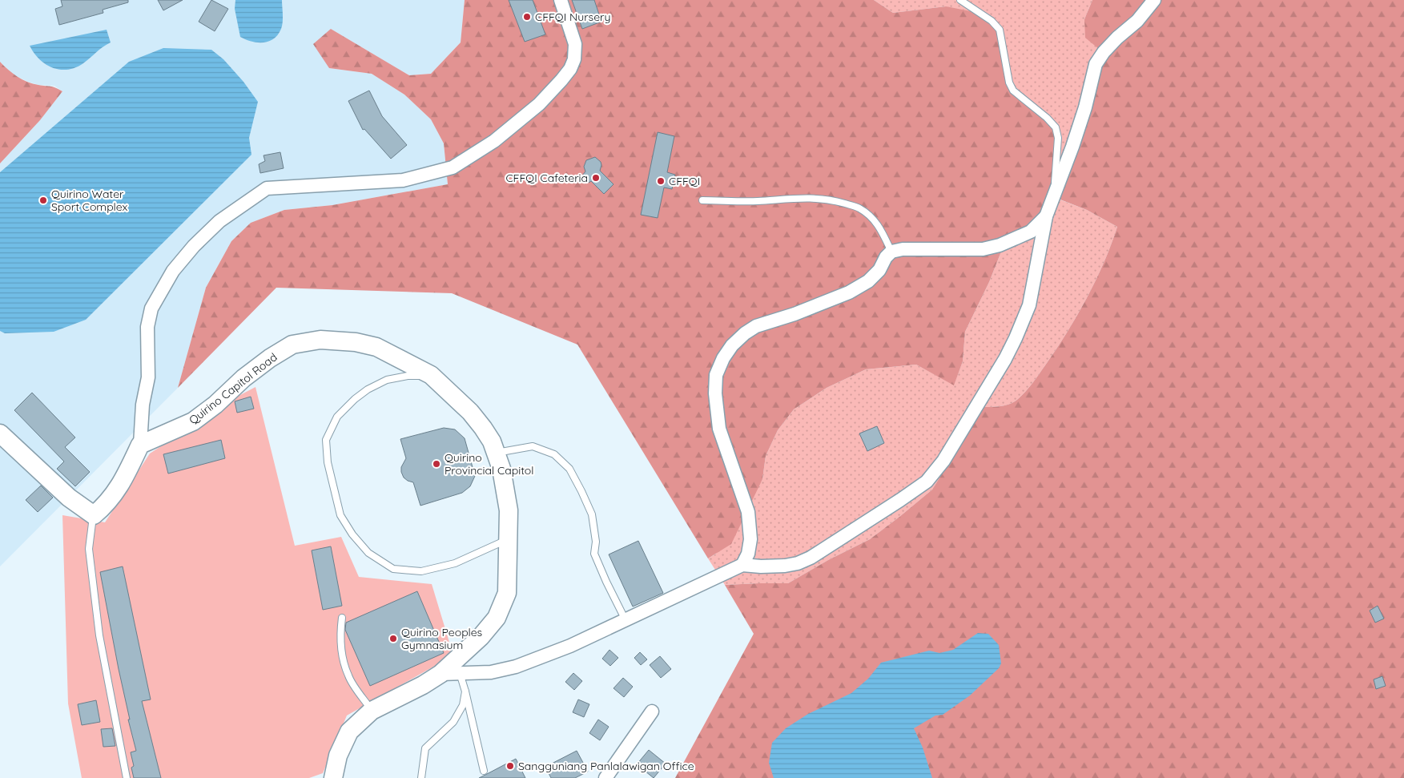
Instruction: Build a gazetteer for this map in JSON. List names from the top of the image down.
{
  "streets": {
    "street": ["Quirino Capitol Road"]
  },
  "places": [
    "CFFQI Nursery",
    "CFFQI Cafeteria",
    "CFFQI",
    "Quirino Water Sport Complex",
    "Quirino Provincial Capitol",
    "Quirino Peoples Gymnasium",
    "Sangguniang Panlalawigan Office"
  ]
}
